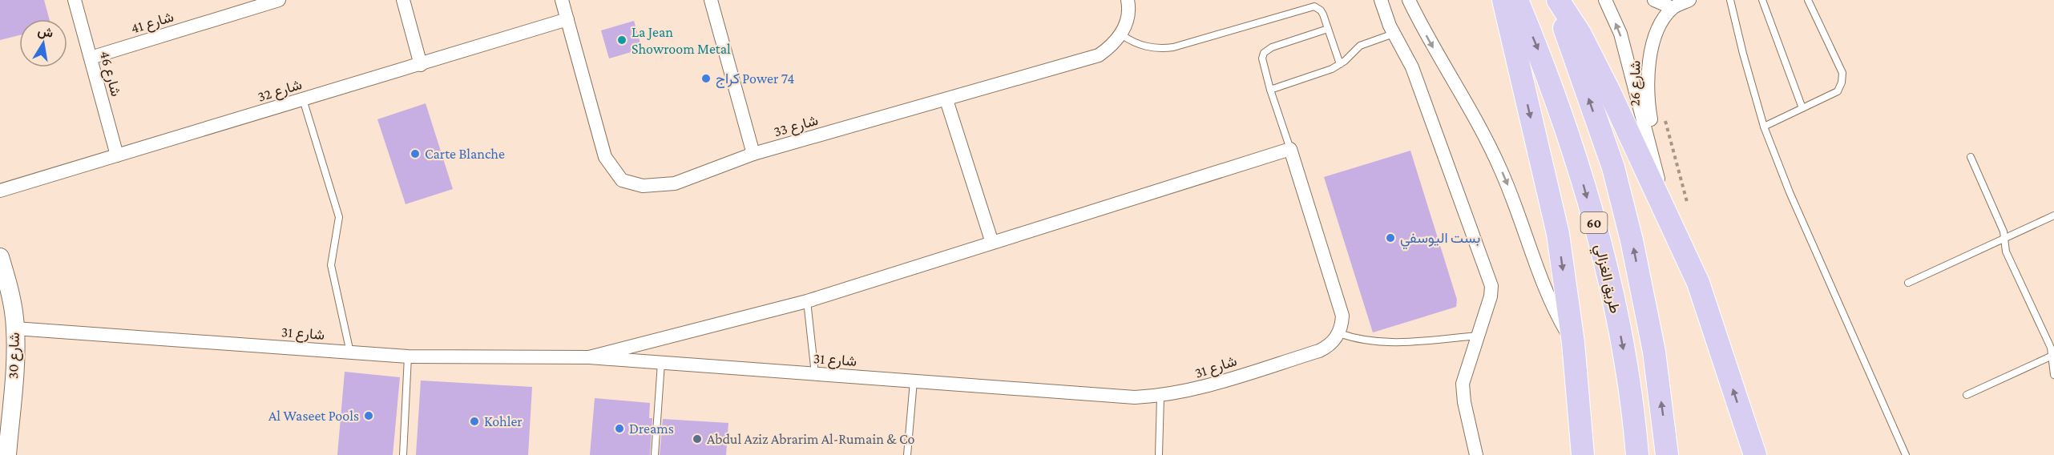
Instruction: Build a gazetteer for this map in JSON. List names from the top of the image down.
{
  "streets": {
    "highway": ["60", "طريق الغزالي"],
    "street": [
      "شارع 41",
      "شارع 46",
      "شارع 26",
      "32 شارع",
      "شارع 33",
      "شارع 31",
      "شارع 30"
    ]
  },
  "crossings": [
    ["شارع 41", "شارع 46"],
    ["شارع 46", "32 شارع"],
    ["32 شارع", "شارع 33"],
    ["شارع 31", "شارع 30"]
  ],
  "places": [
    "La Jean Showroom Metal",
    "كراج Power 74",
    "Carte Blanche",
    "بست اليوسفي",
    "Al Waseet Pools",
    "Kohler",
    "Dreams",
    "Abdul Aziz Abrarim Al-Rumain & Co"
  ],
  "north": "top"
}
